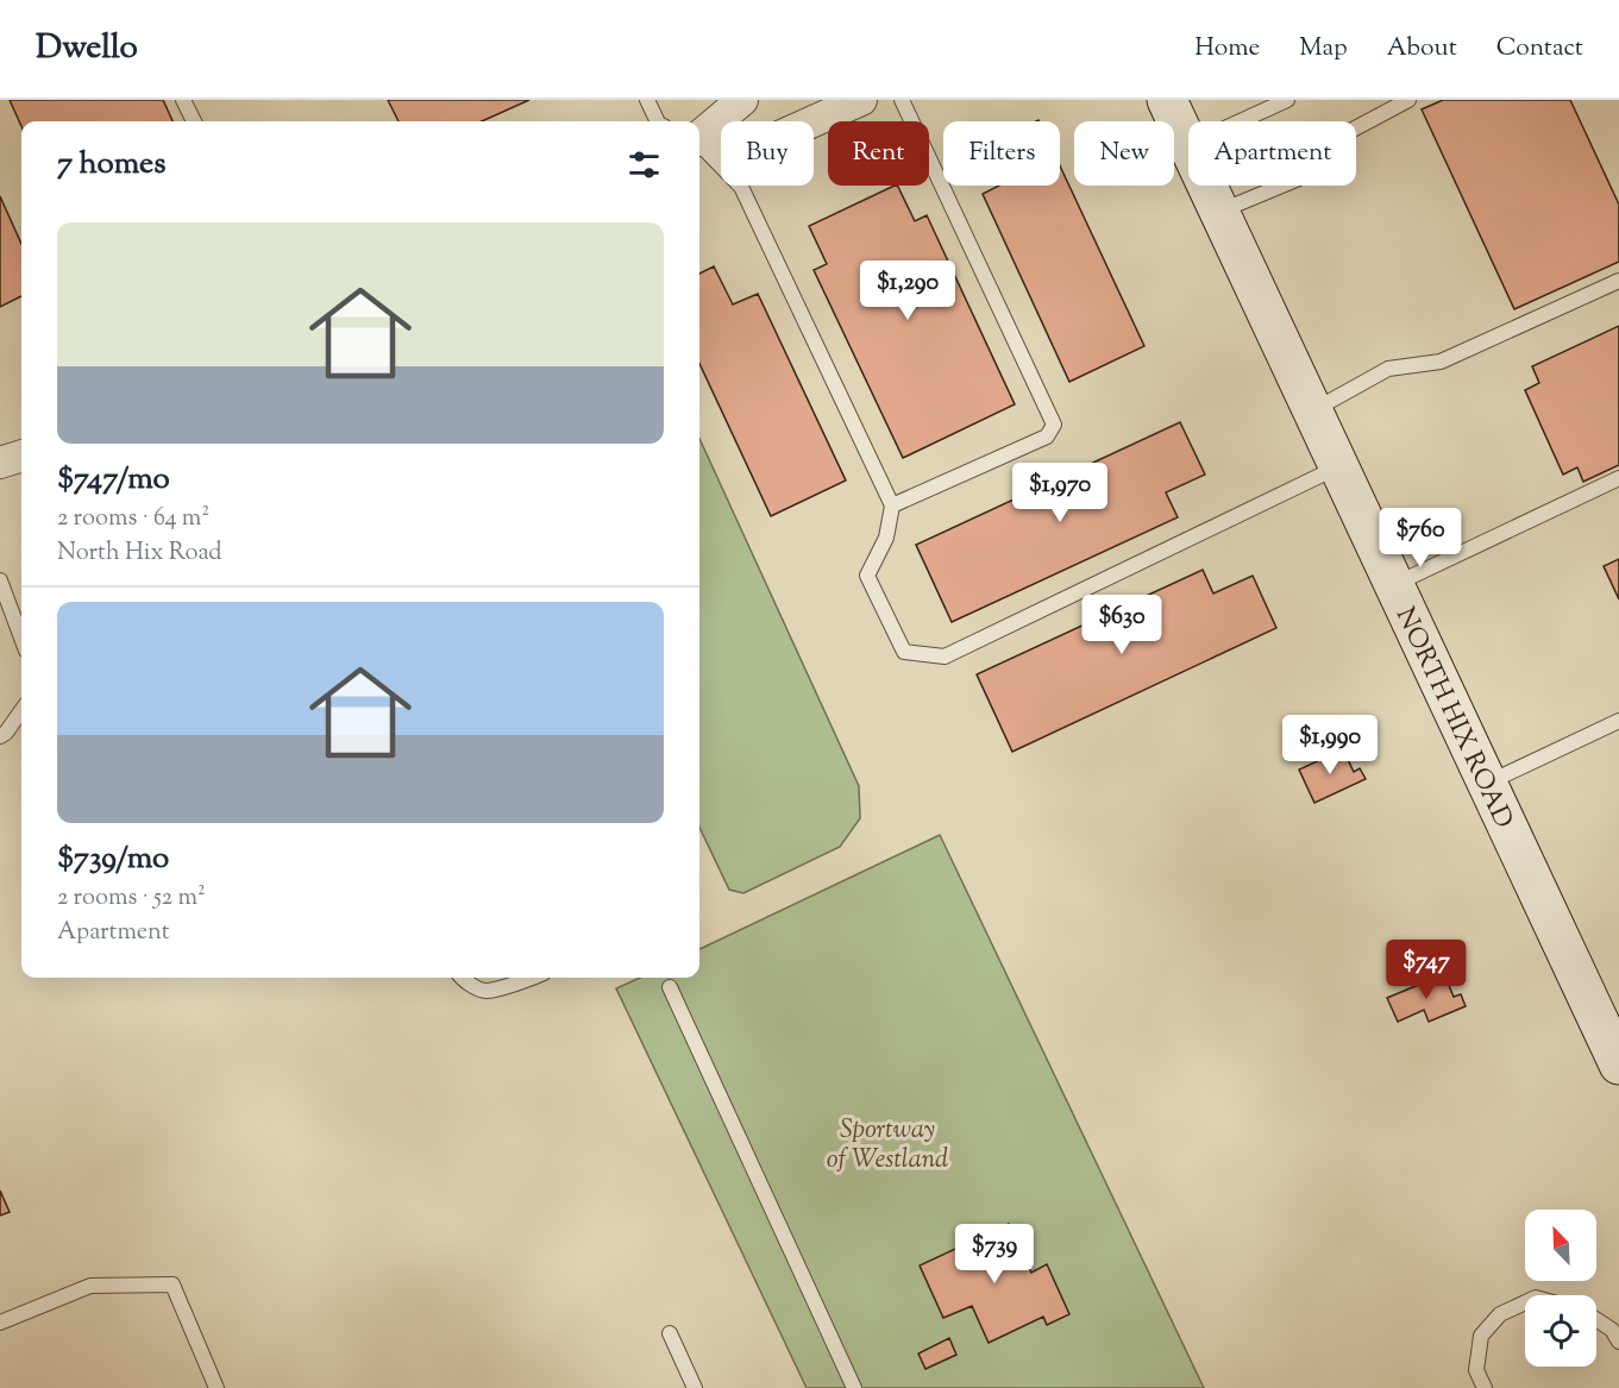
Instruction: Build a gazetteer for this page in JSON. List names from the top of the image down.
{
  "streets": {
    "street": ["NORTH HIX ROAD"]
  },
  "parks": ["Sportway of Westland"],
  "north": "top left",
  "page": {
    "header": "Dwello",
    "nav": [
      "Home",
      "Map",
      "About",
      "Contact"
    ],
    "chip": [
      "Buy",
      "Rent",
      "Filters",
      "New",
      "Apartment"
    ],
    "heading": "7 homes",
    "list": [
      {
        "name": "$747/mo",
        "note": "2 rooms · 64 m² · North Hix Road"
      },
      {
        "name": "$739/mo",
        "note": "2 rooms · 52 m² · Apartment"
      }
    ],
    "price": [
      "$1,290",
      "$1,970",
      "$760",
      "$630",
      "$1,990",
      "$747",
      "$739"
    ]
  }
}
